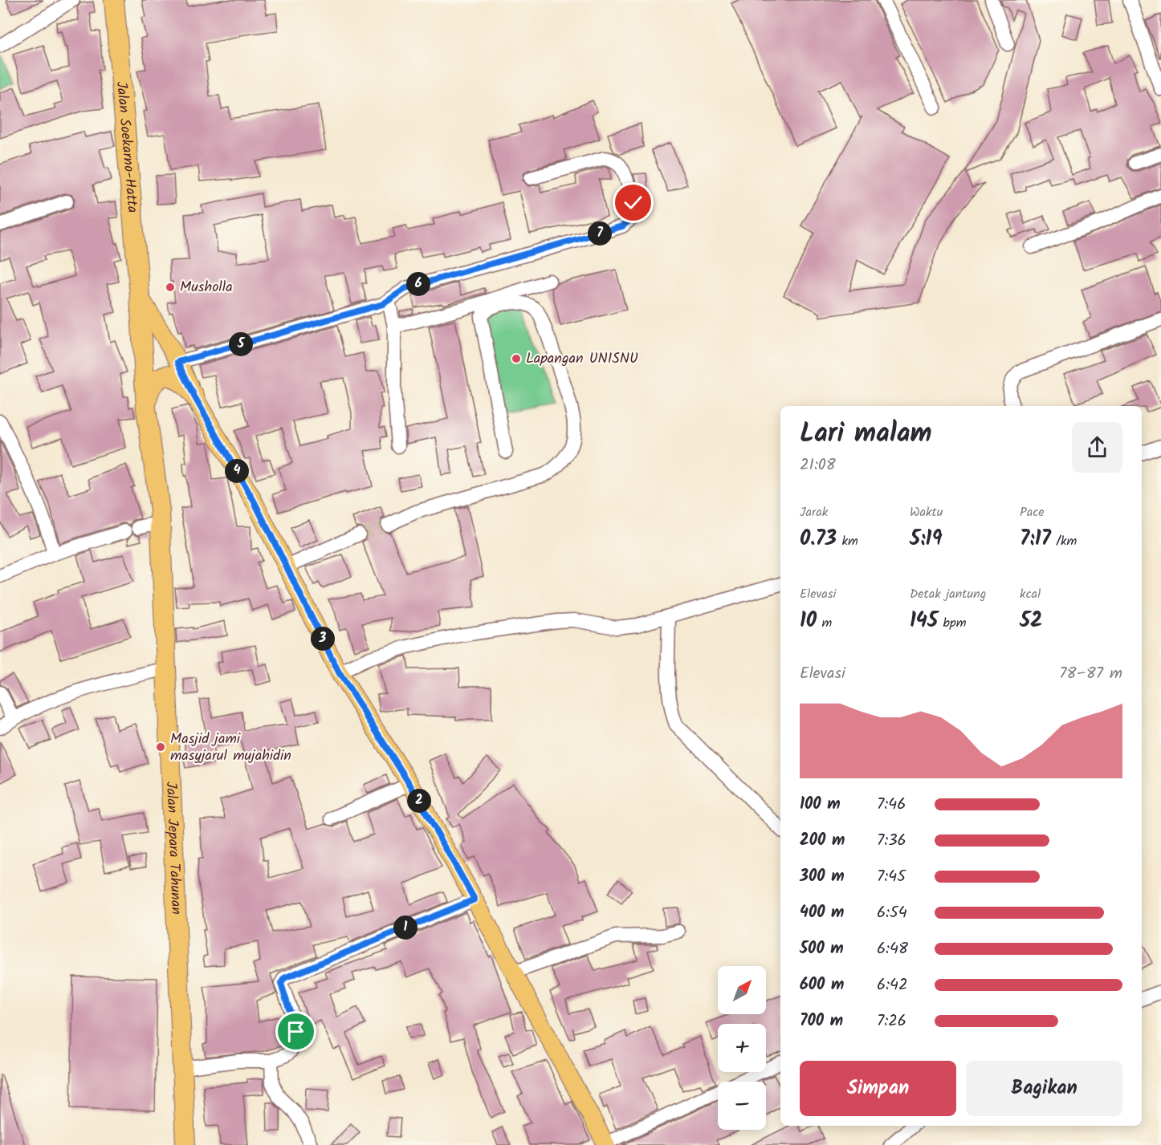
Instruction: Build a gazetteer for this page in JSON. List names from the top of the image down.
{
  "streets": {
    "highway": ["Jalan Soekarno-Hatta", "Jalan Jepara Tahunan"]
  },
  "crossings": [
    ["Jalan Soekarno-Hatta", "Jalan Jepara Tahunan"]
  ],
  "places": ["Musholla", "Lapangan UNISNU", "Masjid jami masyjarul mujahidin"],
  "north": "top right",
  "page": {
    "pins": [
      "7",
      "6",
      "5",
      "4",
      "3",
      "2",
      "1"
    ],
    "heading": ["Lari malam", "21:08"],
    "stats": [
      ["Jarak", "0.73 km"],
      ["Waktu", "5:19"],
      ["Pace", "7:17 /km"],
      ["Elevasi", "10 m"],
      ["Detak jantung", "145 bpm"],
      ["kcal", "52"]
    ],
    "chart": ["Elevasi", "78–87 m"],
    "list": [
      {
        "name": "100 m",
        "note": "7:46"
      },
      {
        "name": "200 m",
        "note": "7:36"
      },
      {
        "name": "300 m",
        "note": "7:45"
      },
      {
        "name": "400 m",
        "note": "6:54"
      },
      {
        "name": "500 m",
        "note": "6:48"
      },
      {
        "name": "600 m",
        "note": "6:42"
      },
      {
        "name": "700 m",
        "note": "7:26"
      }
    ],
    "map_buttons": ["+", "−"],
    "buttons": ["Simpan", "Bagikan"]
  }
}
